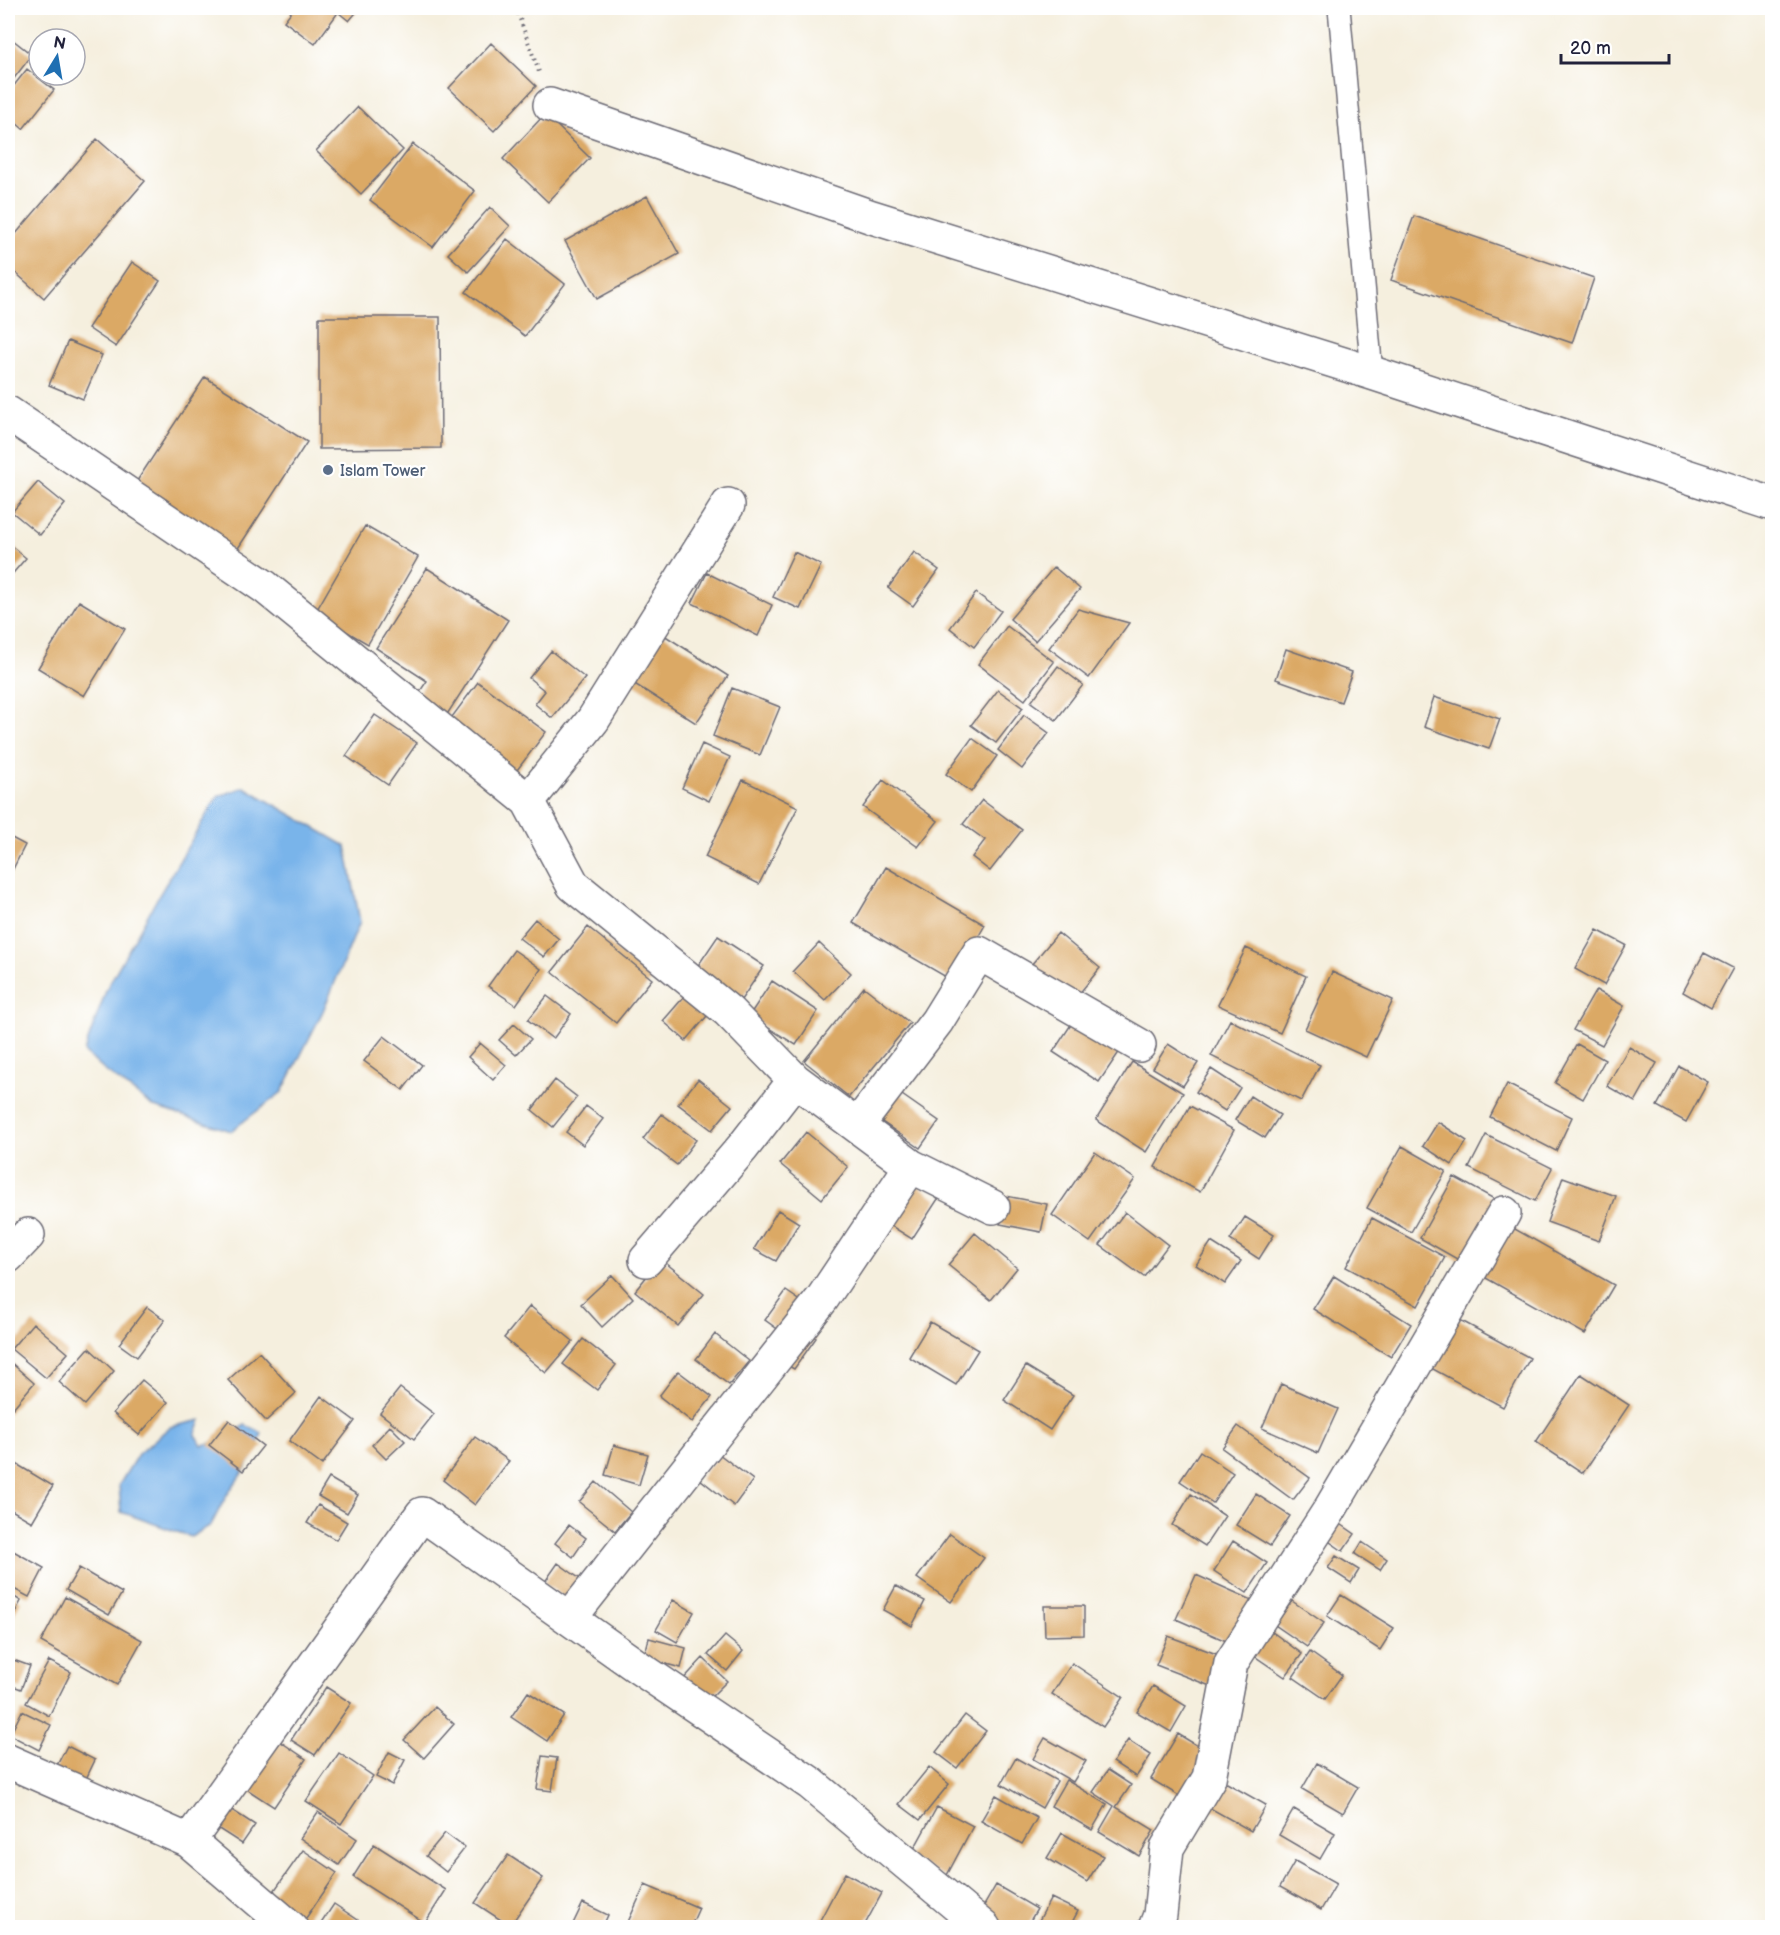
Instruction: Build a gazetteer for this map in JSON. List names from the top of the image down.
{
  "places": ["Islam Tower"],
  "scale_bar": "20 m",
  "north": "top"
}
